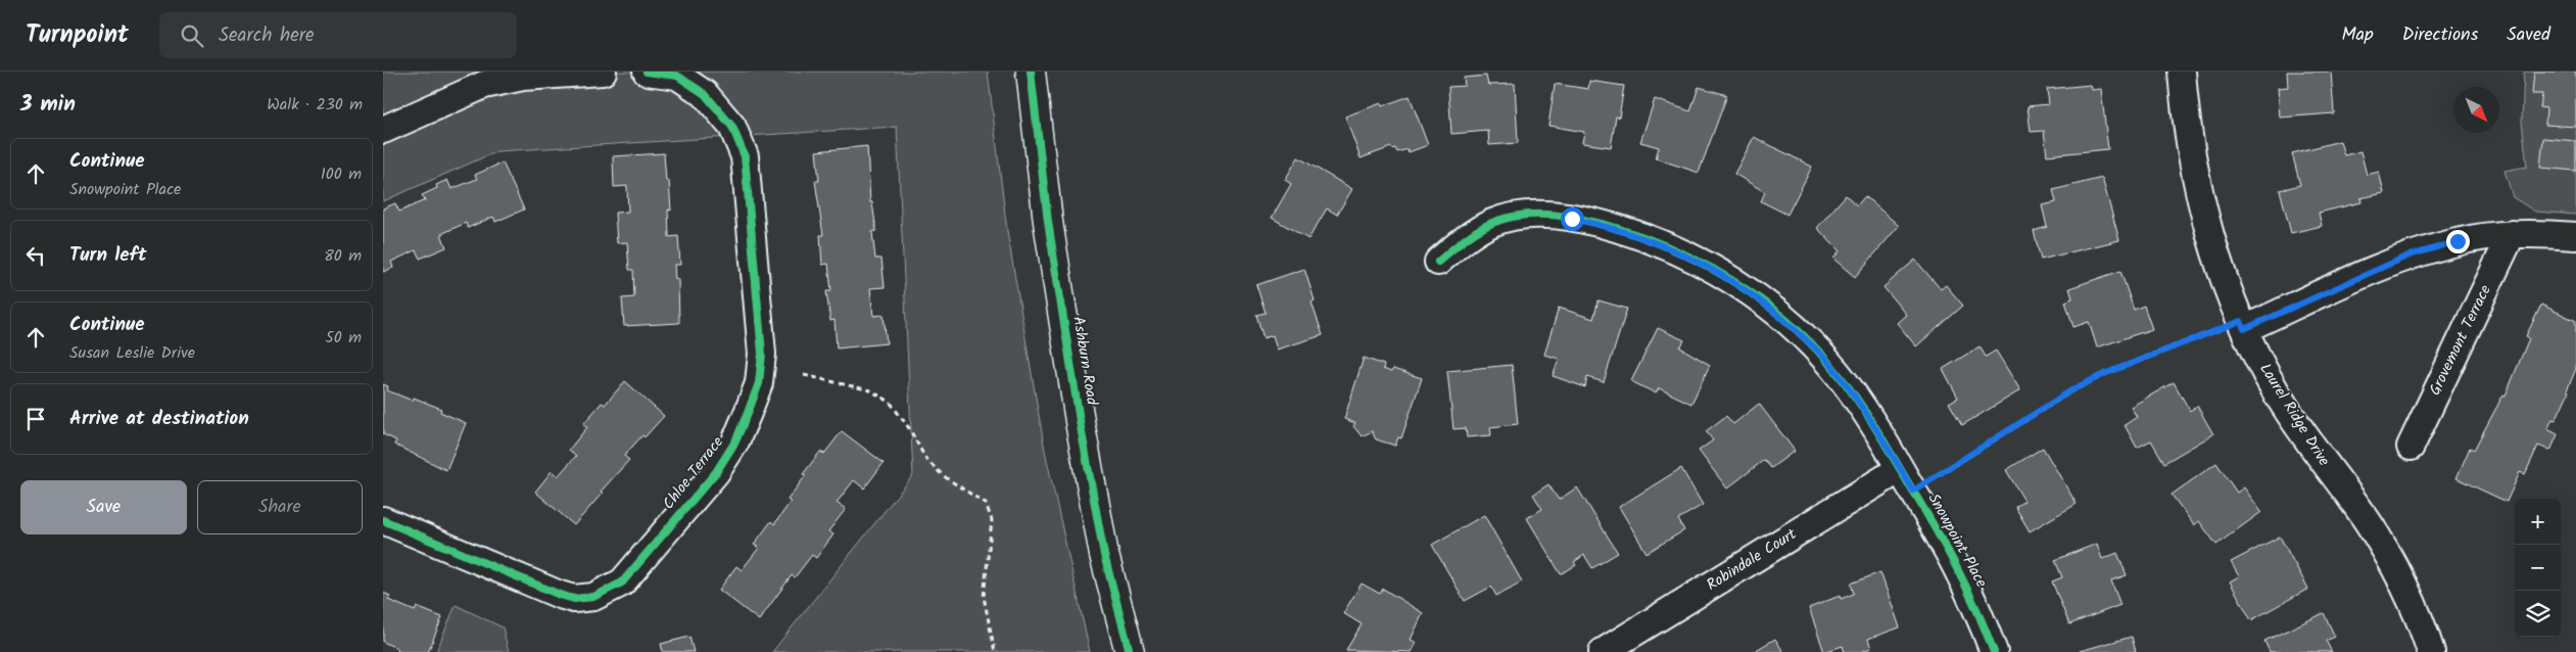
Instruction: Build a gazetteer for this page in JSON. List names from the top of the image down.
{
  "streets": {
    "street": [
      "Grovemont Terrace",
      "Ashburn Road",
      "Laurel Ridge Drive",
      "Chloe Terrace",
      "Snowpoint Place",
      "Robindale Court"
    ]
  },
  "crossings": [
    ["Snowpoint Place", "Robindale Court"]
  ],
  "north": "bottom right",
  "page": {
    "header": "Turnpoint",
    "search": "Search here",
    "nav": ["Map", "Directions", "Saved"],
    "heading": ["3 min", "Walk · 230 m"],
    "list": [
      ["Continue", "Snowpoint Place", "100 m"],
      ["Turn left", "80 m"],
      ["Continue", "Susan Leslie Drive", "50 m"],
      "Arrive at destination"
    ],
    "buttons": ["Save", "Share"],
    "map_buttons": ["+", "−"]
  }
}
